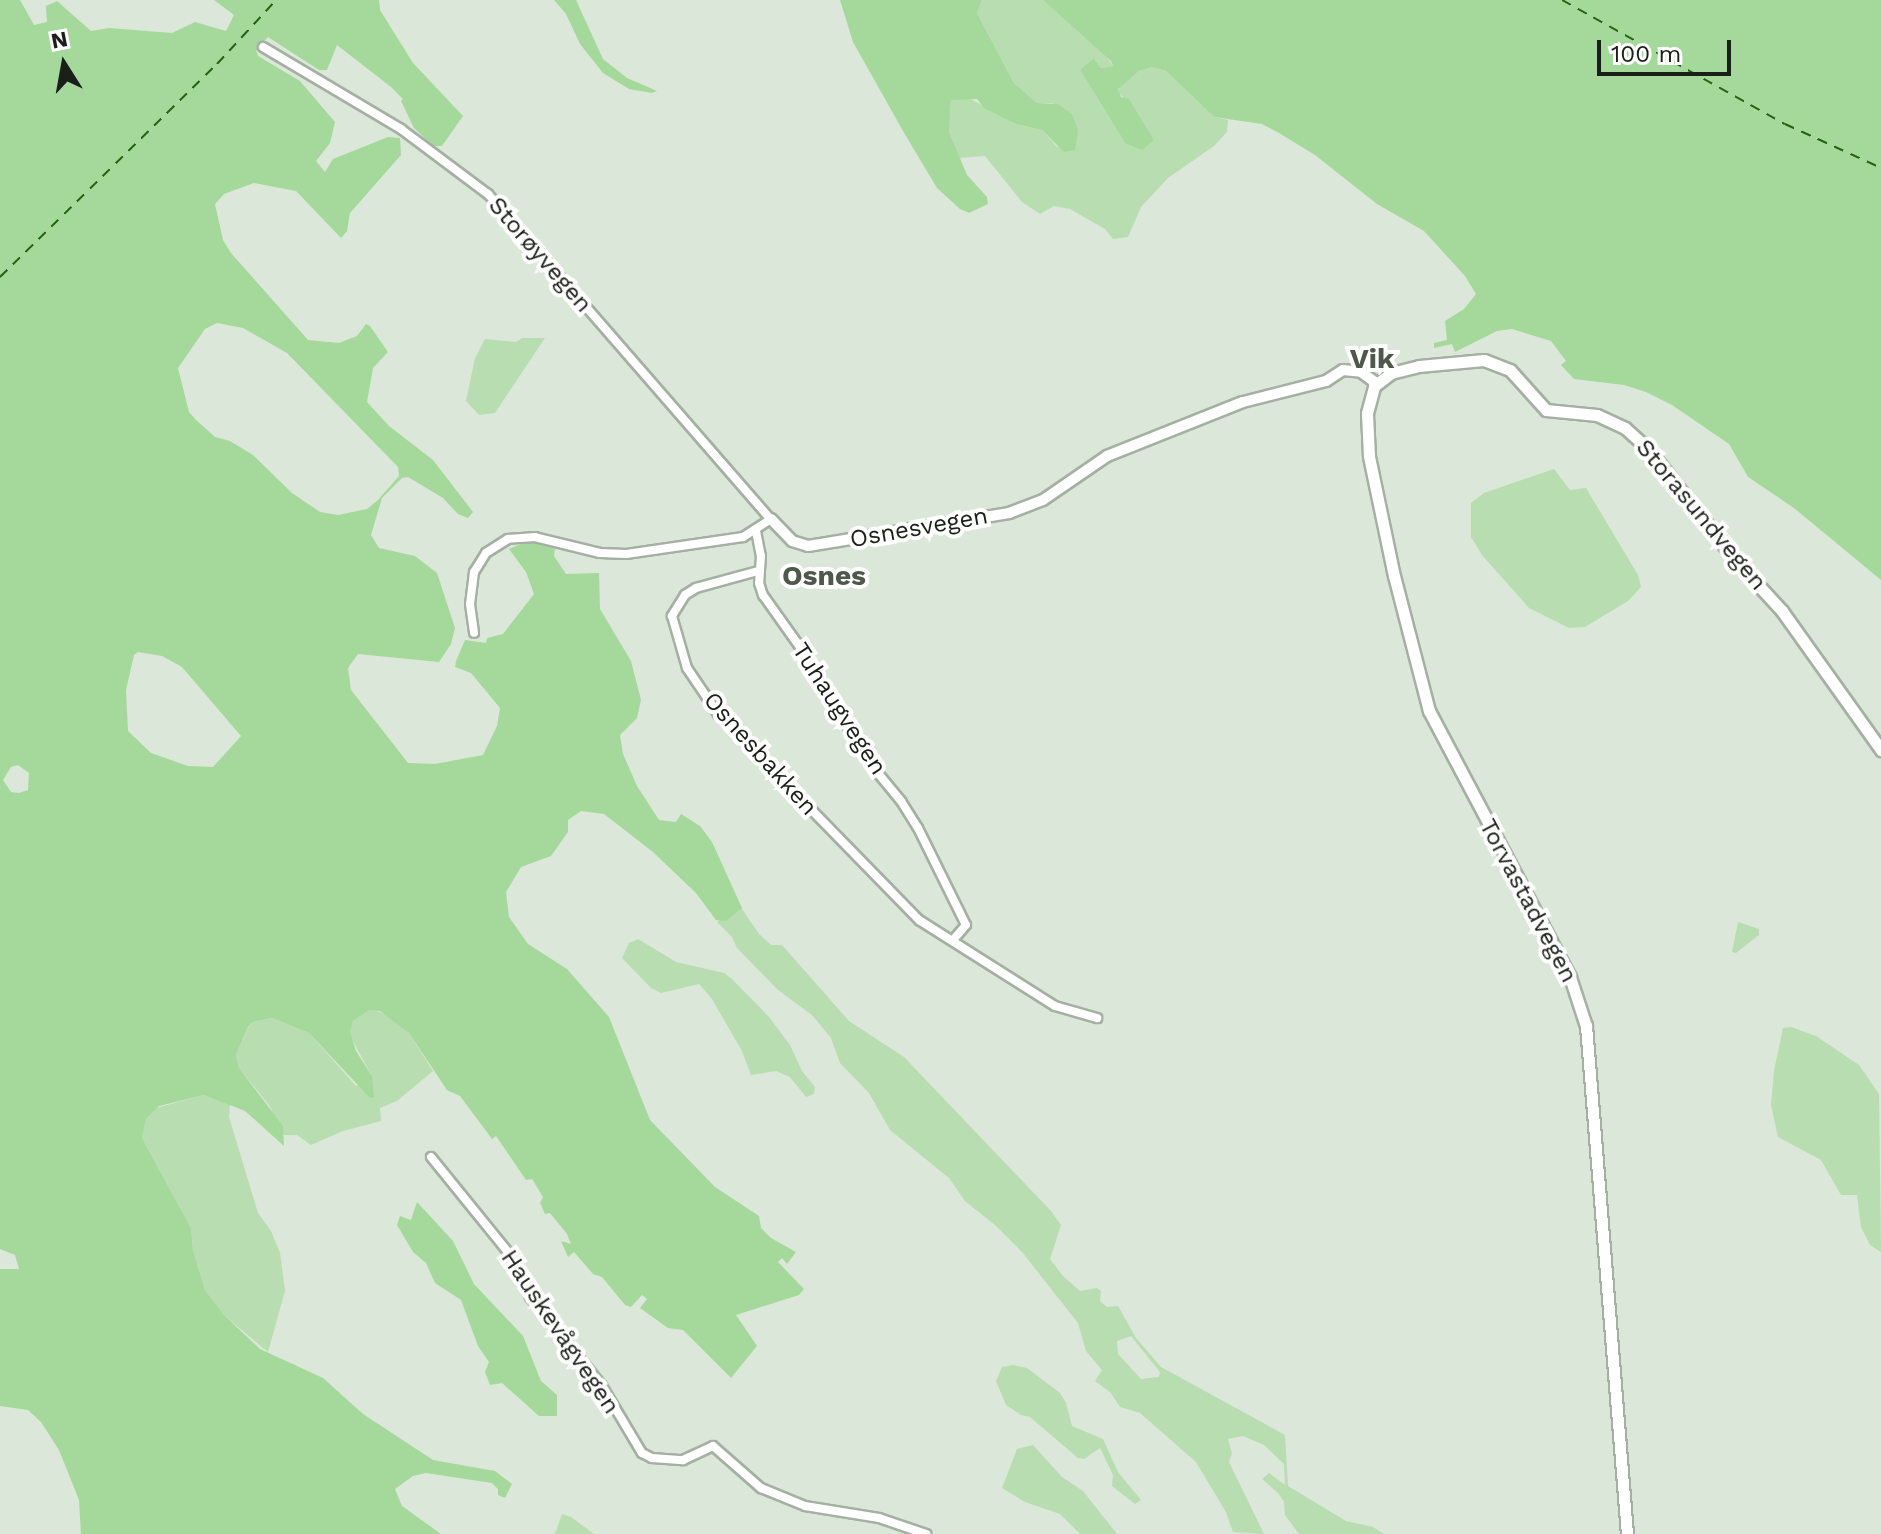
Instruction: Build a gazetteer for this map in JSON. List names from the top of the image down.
{
  "streets": {
    "main road": ["Storasundvegen", "Torvastadvegen"],
    "street": [
      "Storøyvegen",
      "Osnesvegen",
      "Tuhaugvegen",
      "Osnesbakken",
      "Hauskevågvegen"
    ]
  },
  "crossings": [
    ["Storøyvegen", "Osnesvegen"],
    ["Storasundvegen", "Osnesvegen"],
    ["Storasundvegen", "Torvastadvegen"],
    ["Osnesvegen", "Torvastadvegen"],
    ["Tuhaugvegen", "Osnesbakken"]
  ],
  "districts": ["Vik", "Osnes"],
  "scale_bar": "100 m",
  "north": "top"
}
